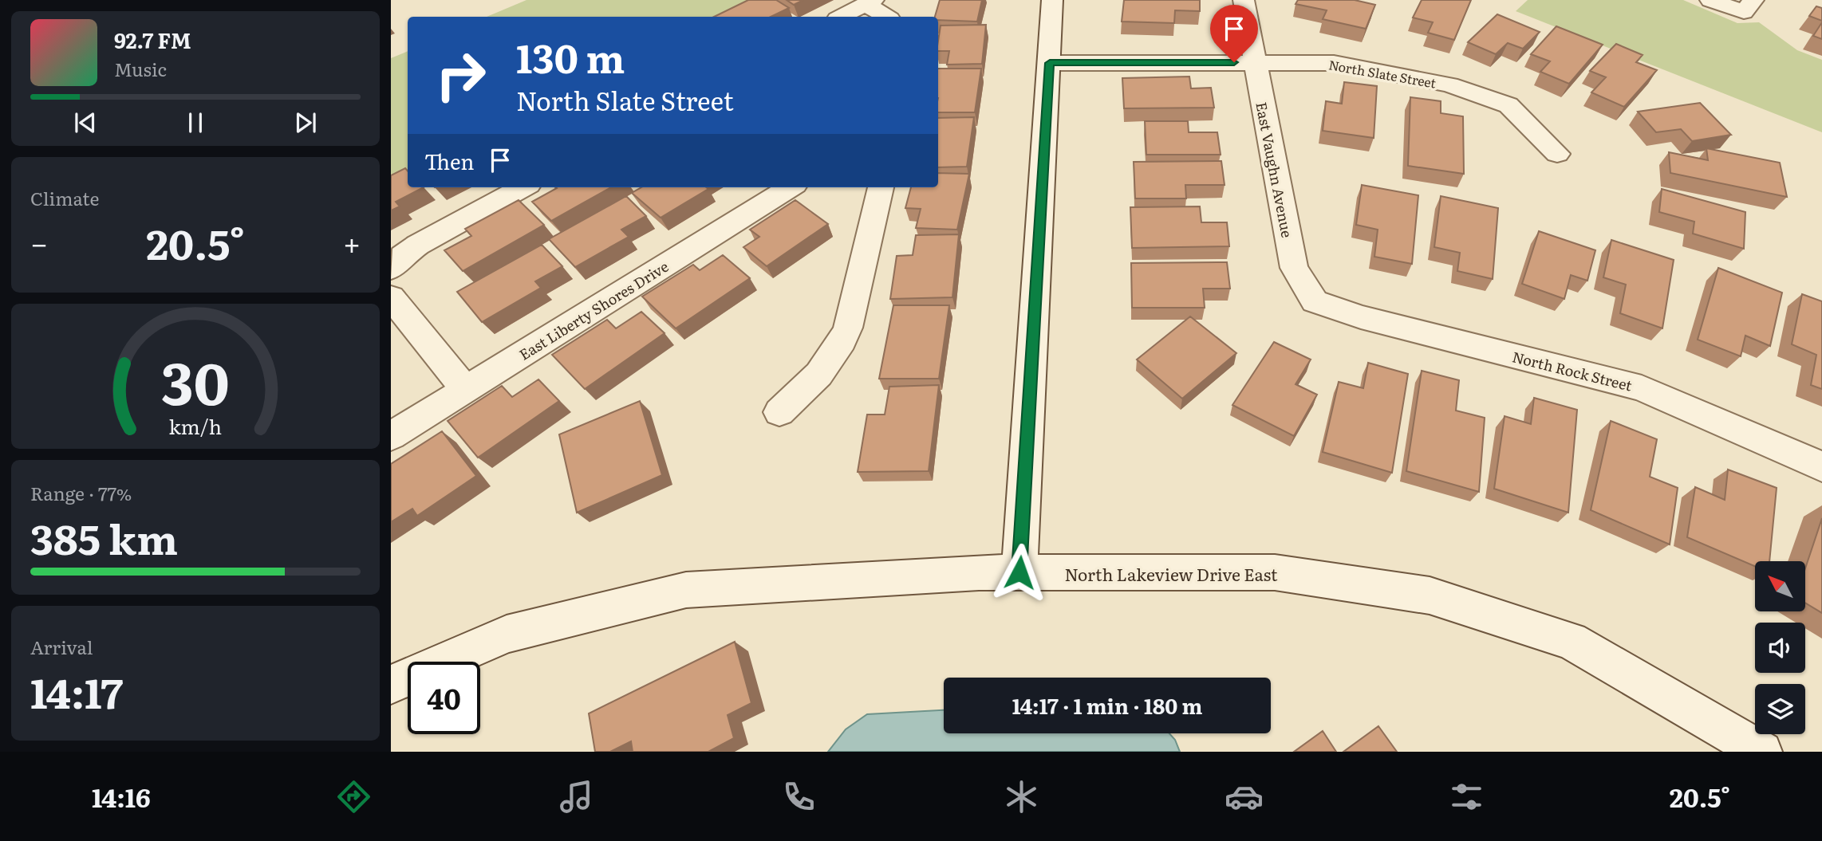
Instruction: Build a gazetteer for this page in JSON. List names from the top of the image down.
{
  "streets": {
    "street": [
      "North Slate Street",
      "East Vaughn Avenue",
      "East Liberty Shores Drive",
      "North Rock Street",
      "North Lakeview Drive East"
    ]
  },
  "crossings": [
    ["North Slate Street", "East Vaughn Avenue"],
    ["East Vaughn Avenue", "North Rock Street"]
  ],
  "north": "top left",
  "page": {
    "turn": ["130 m", "North Slate Street"],
    "song": ["92.7 FM", "Music"],
    "then": "Then",
    "tile": [
      "Climate",
      ["Range · 77%", "385 km"],
      ["Arrival", "14:17"]
    ],
    "heat": ["−", "20.5°", "+"],
    "limit": "40",
    "trip": "14:17 · 1 min · 180 m",
    "tabs": ["14:16", "20.5°"],
    "gauge": ["30", "km/h"]
  }
}
